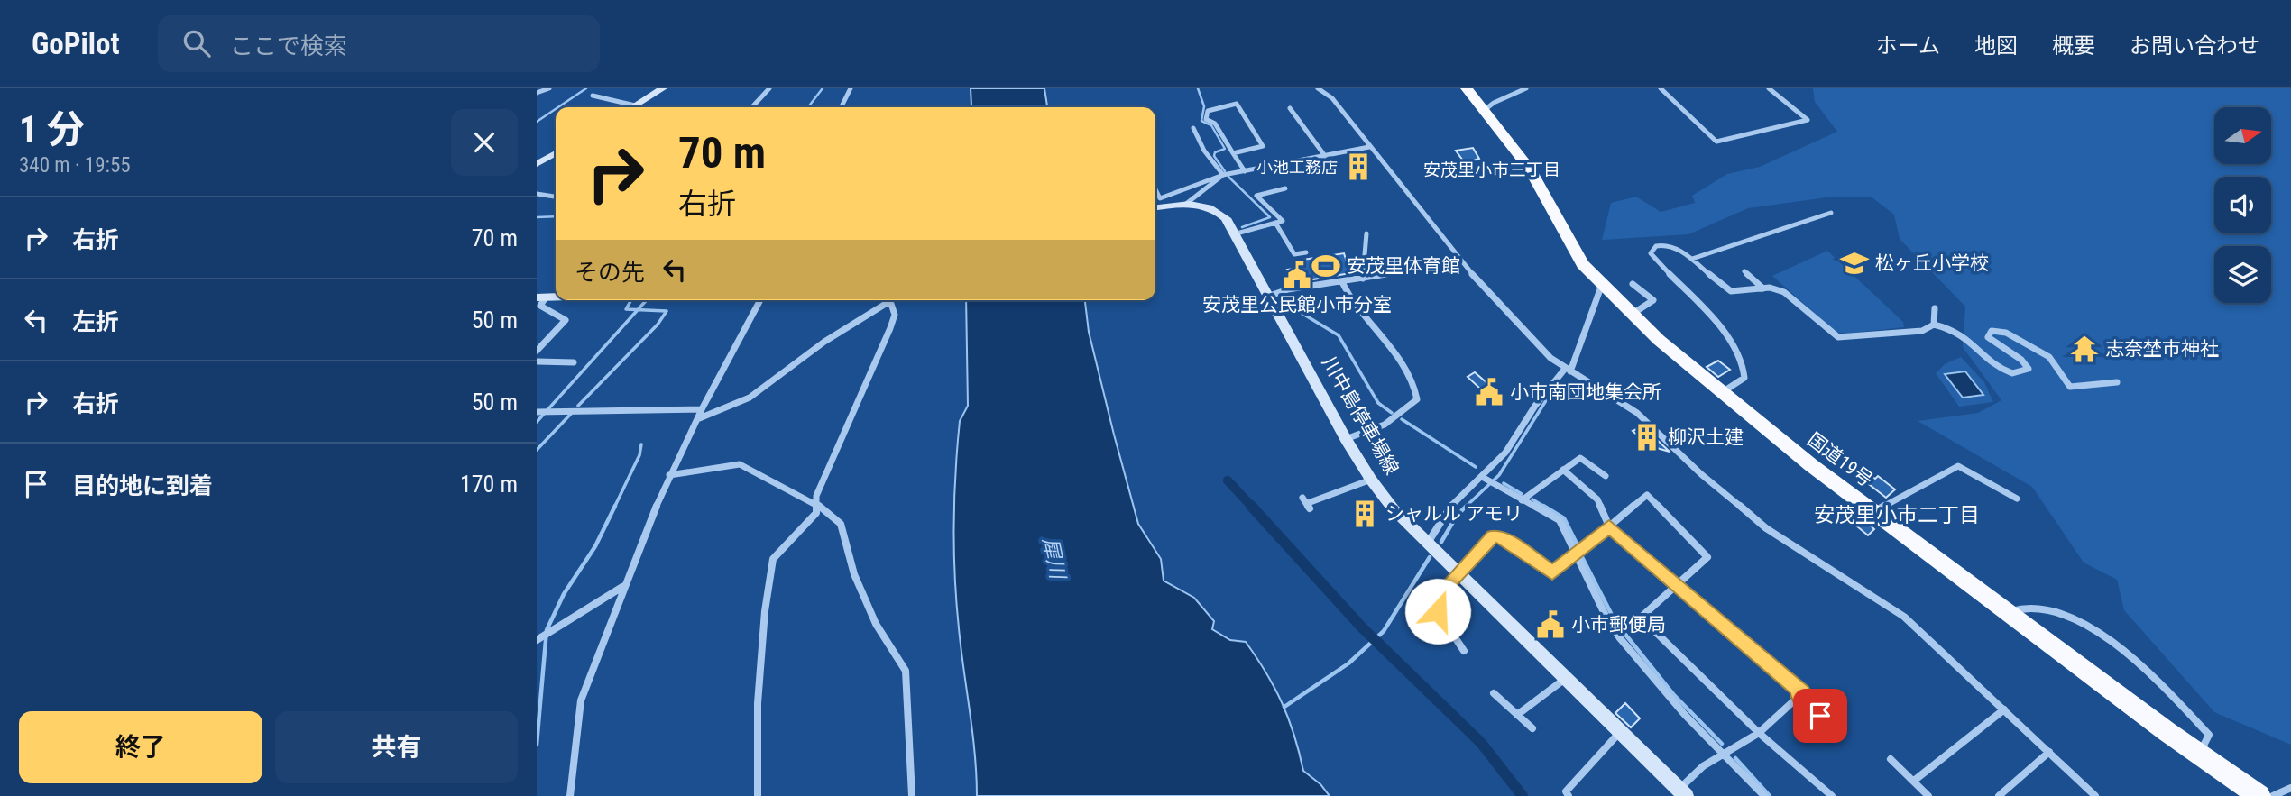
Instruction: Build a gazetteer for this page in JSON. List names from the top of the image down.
{
  "streets": {
    "highway": ["国道19号"],
    "main road": ["川中島停車場線"]
  },
  "districts": ["安茂里小市三丁目", "安茂里小市二丁目"],
  "water": ["犀川"],
  "places": {
    "building": ["小池工務店", "柳沢土建", "シャルル アモリ"],
    "school or university": ["松ヶ丘小学校"],
    "sports": ["安茂里体育館"],
    "public building": ["安茂里公民館小市分室", "小市南団地集会所", "小市郵便局"],
    "temple": ["志奈埜市神社"]
  },
  "north": "right",
  "page": {
    "header": "GoPilot",
    "search": "ここで検索",
    "nav": [
      "ホーム",
      "地図",
      "概要",
      "お問い合わせ"
    ],
    "heading": ["1 分", "340 m · 19:55"],
    "turn": ["70 m", "右折"],
    "list": [
      {
        "name": "右折",
        "value": "70 m"
      },
      {
        "name": "左折",
        "value": "50 m"
      },
      {
        "name": "右折",
        "value": "50 m"
      },
      {
        "name": "目的地に到着",
        "value": "170 m"
      }
    ],
    "then": "その先",
    "buttons": ["終了", "共有"]
  }
}
